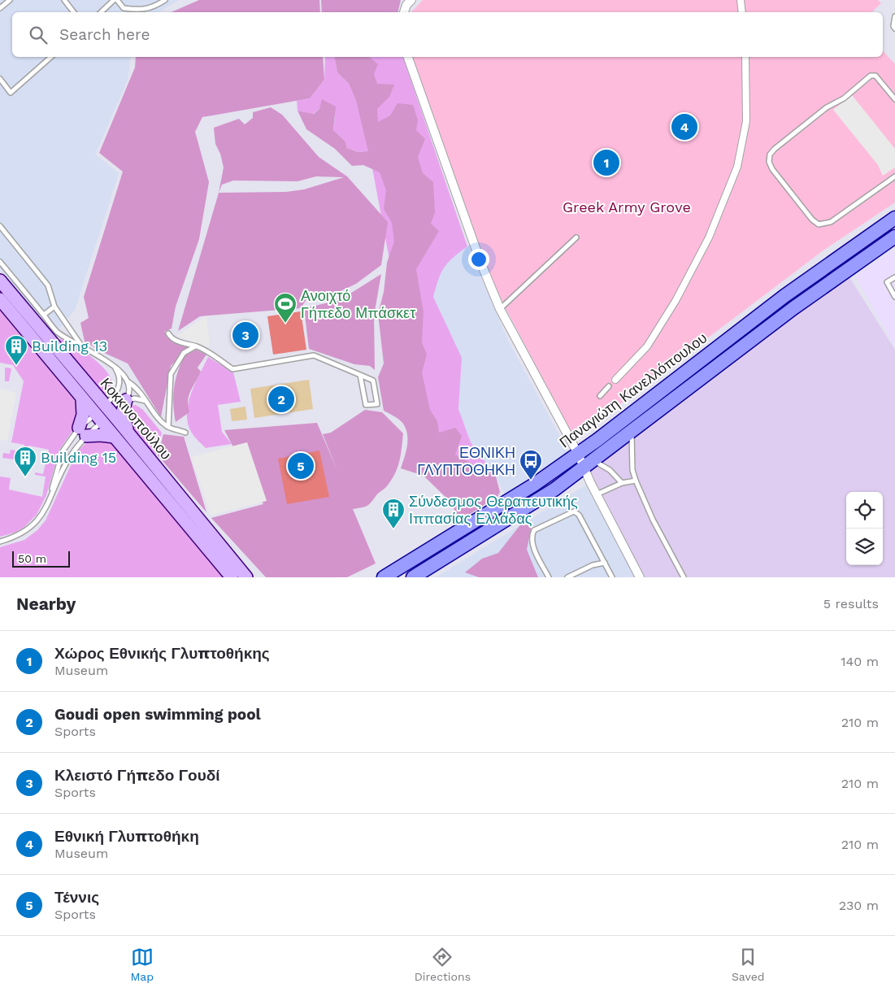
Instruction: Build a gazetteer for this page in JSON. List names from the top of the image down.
{
  "streets": {
    "main road": ["Παναγιώτη Κανελλόπουλου", "Κοκκινοπούλου"]
  },
  "parks": ["Greek Army Grove"],
  "places": {
    "sports": ["Ανοιχτό Γήπεδο Μπάσκετ"],
    "building": ["Building 13", "Building 15", "Σύνδεσμος Θεραπευτικής Ιππασίας Ελλάδας"],
    "bus stop": ["ΕΘΝΙΚΗ ΓΛΥΠΤΟΘΗΚΗ"]
  },
  "scale_bar": "50 m",
  "page": {
    "search": "Search here",
    "pins": [
      "4",
      "1",
      "3",
      "2",
      "5"
    ],
    "scale": "50 m",
    "heading": ["Nearby", "5 results"],
    "list": [
      {
        "mark": "1",
        "name": "Χώρος Εθνικής Γλυπτοθήκης",
        "note": "Museum",
        "value": "140 m"
      },
      {
        "mark": "2",
        "name": "Goudi open swimming pool",
        "note": "Sports",
        "value": "210 m"
      },
      {
        "mark": "3",
        "name": "Κλειστό Γήπεδο Γουδί",
        "note": "Sports",
        "value": "210 m"
      },
      {
        "mark": "4",
        "name": "Εθνική Γλυπτοθήκη",
        "note": "Museum",
        "value": "210 m"
      },
      {
        "mark": "5",
        "name": "Τέννις",
        "note": "Sports",
        "value": "230 m"
      }
    ],
    "nav": ["Map", "Directions", "Saved"]
  }
}
